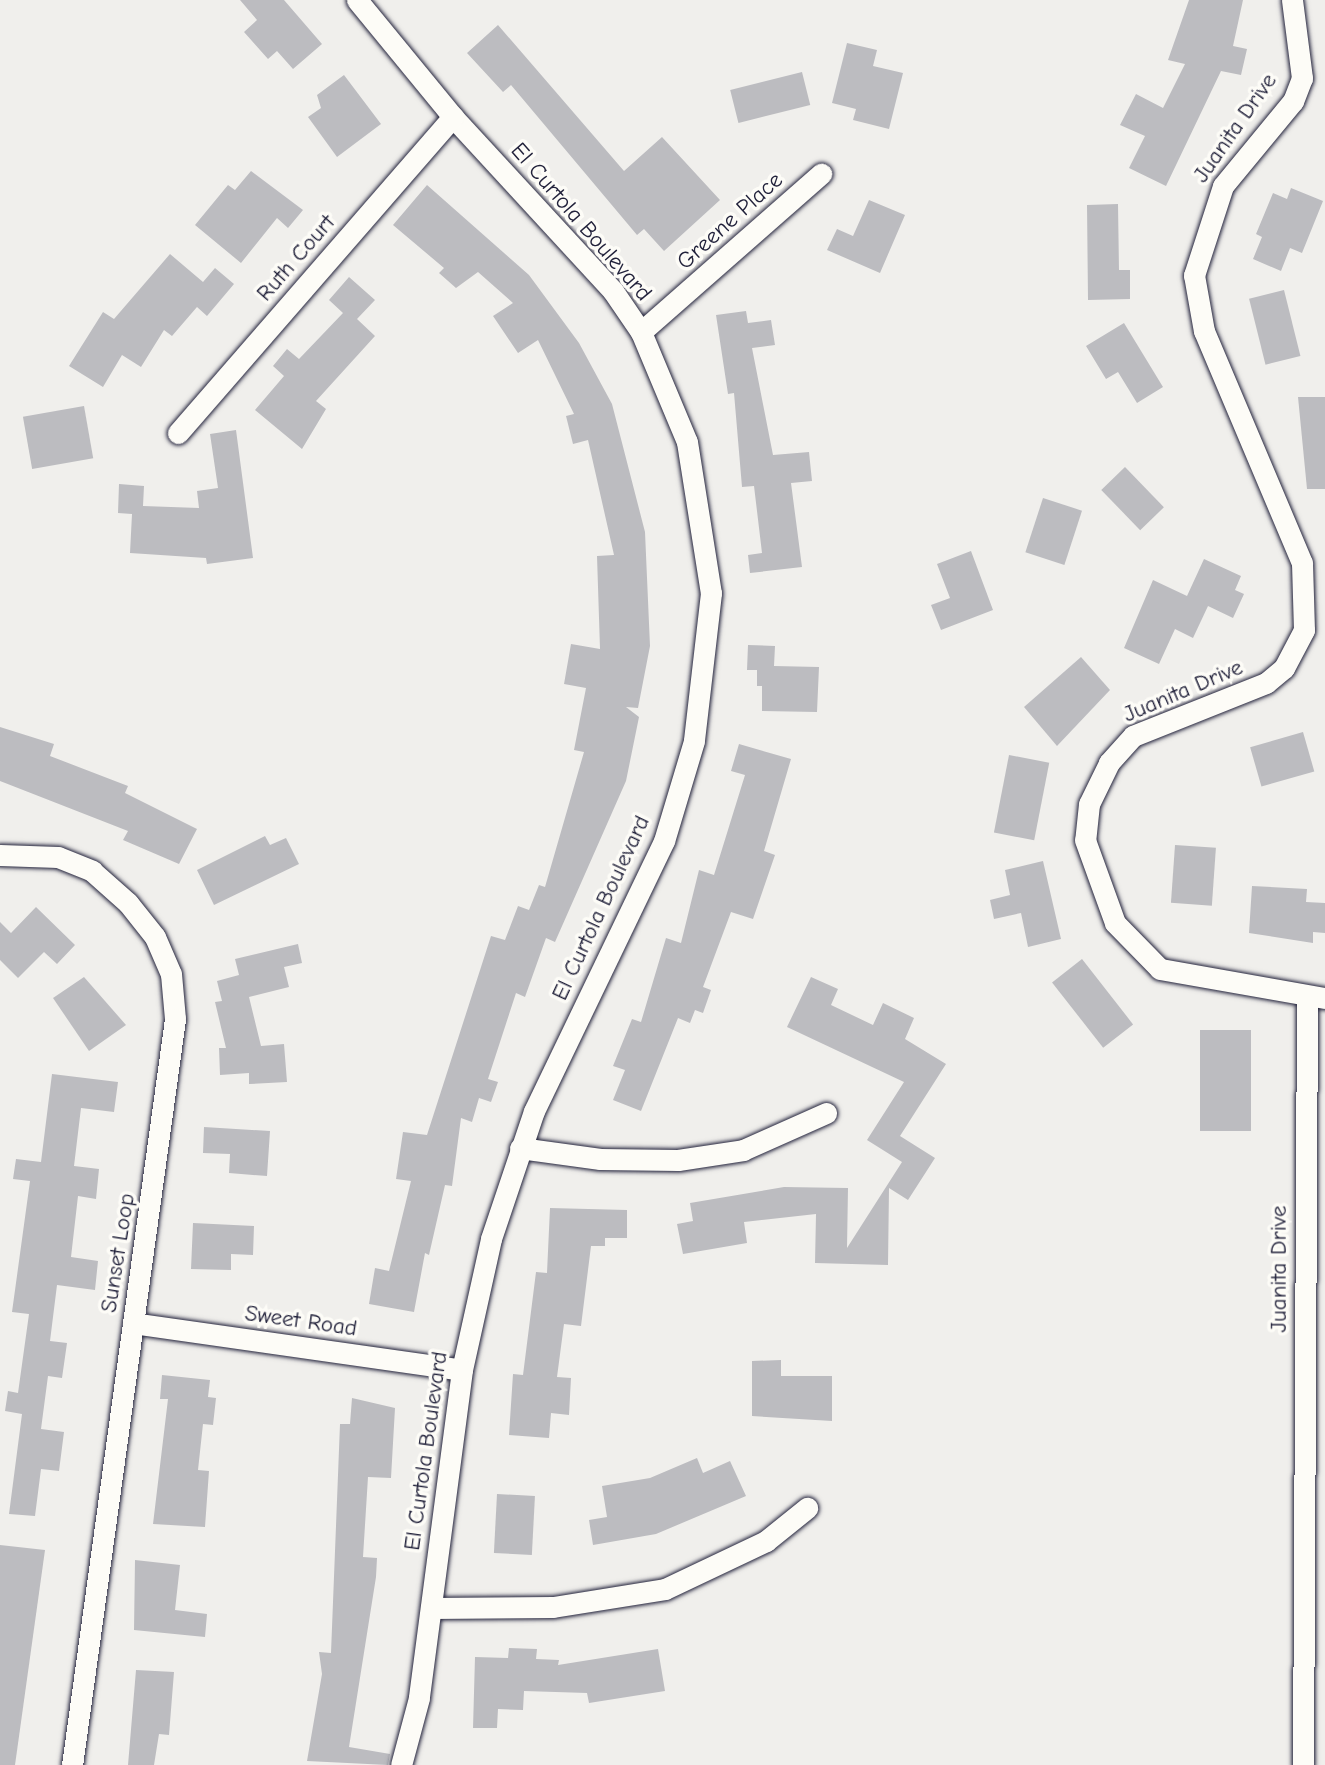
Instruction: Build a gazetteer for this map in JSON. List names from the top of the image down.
{
  "streets": {
    "street": [
      "Juanita Drive",
      "Greene Place",
      "El Curtola Boulevard",
      "Ruth Court",
      "Sunset Loop",
      "Sweet Road"
    ]
  },
  "crossings": [
    ["Greene Place", "El Curtola Boulevard"],
    ["El Curtola Boulevard", "Ruth Court"],
    ["El Curtola Boulevard", "Sweet Road"],
    ["Sunset Loop", "Sweet Road"]
  ]
}
